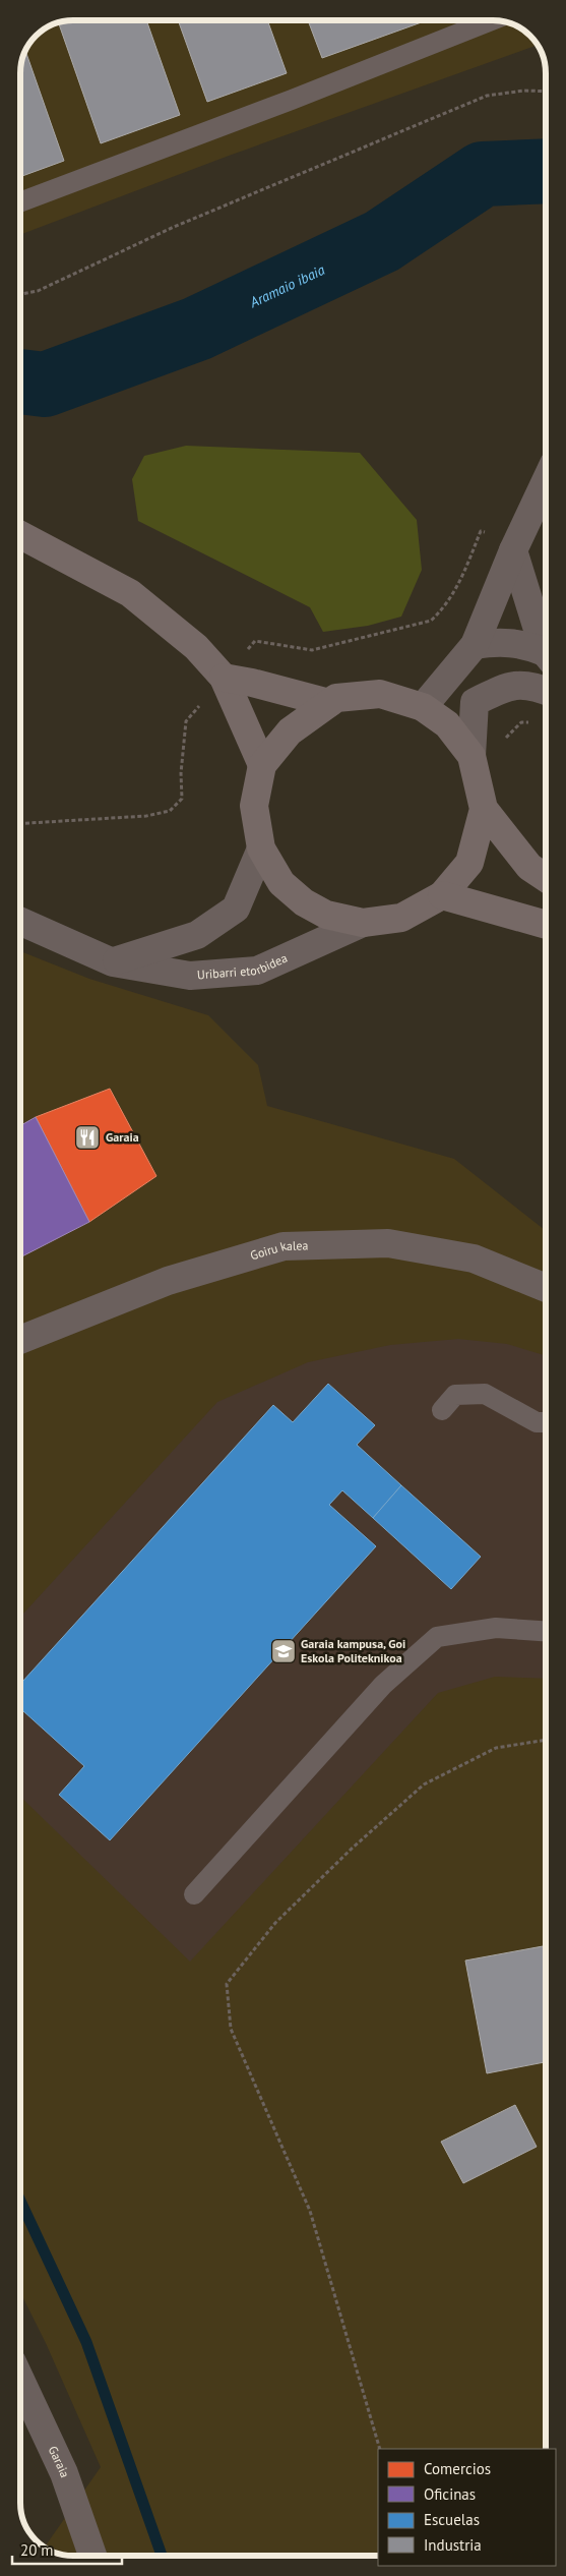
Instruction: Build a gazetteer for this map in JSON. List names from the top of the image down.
{
  "streets": {
    "street": ["Uribarri etorbidea", "Goiru kalea", "Garaia"]
  },
  "water": ["Aramaio ibaia"],
  "places": {
    "restaurant": ["Garaia"],
    "school or university": ["Garaia kampusa, Goi Eskola Politeknikoa"]
  },
  "legend": [
    "Comercios",
    "Oficinas",
    "Escuelas",
    "Industria"
  ],
  "scale_bar": "20 m"
}
